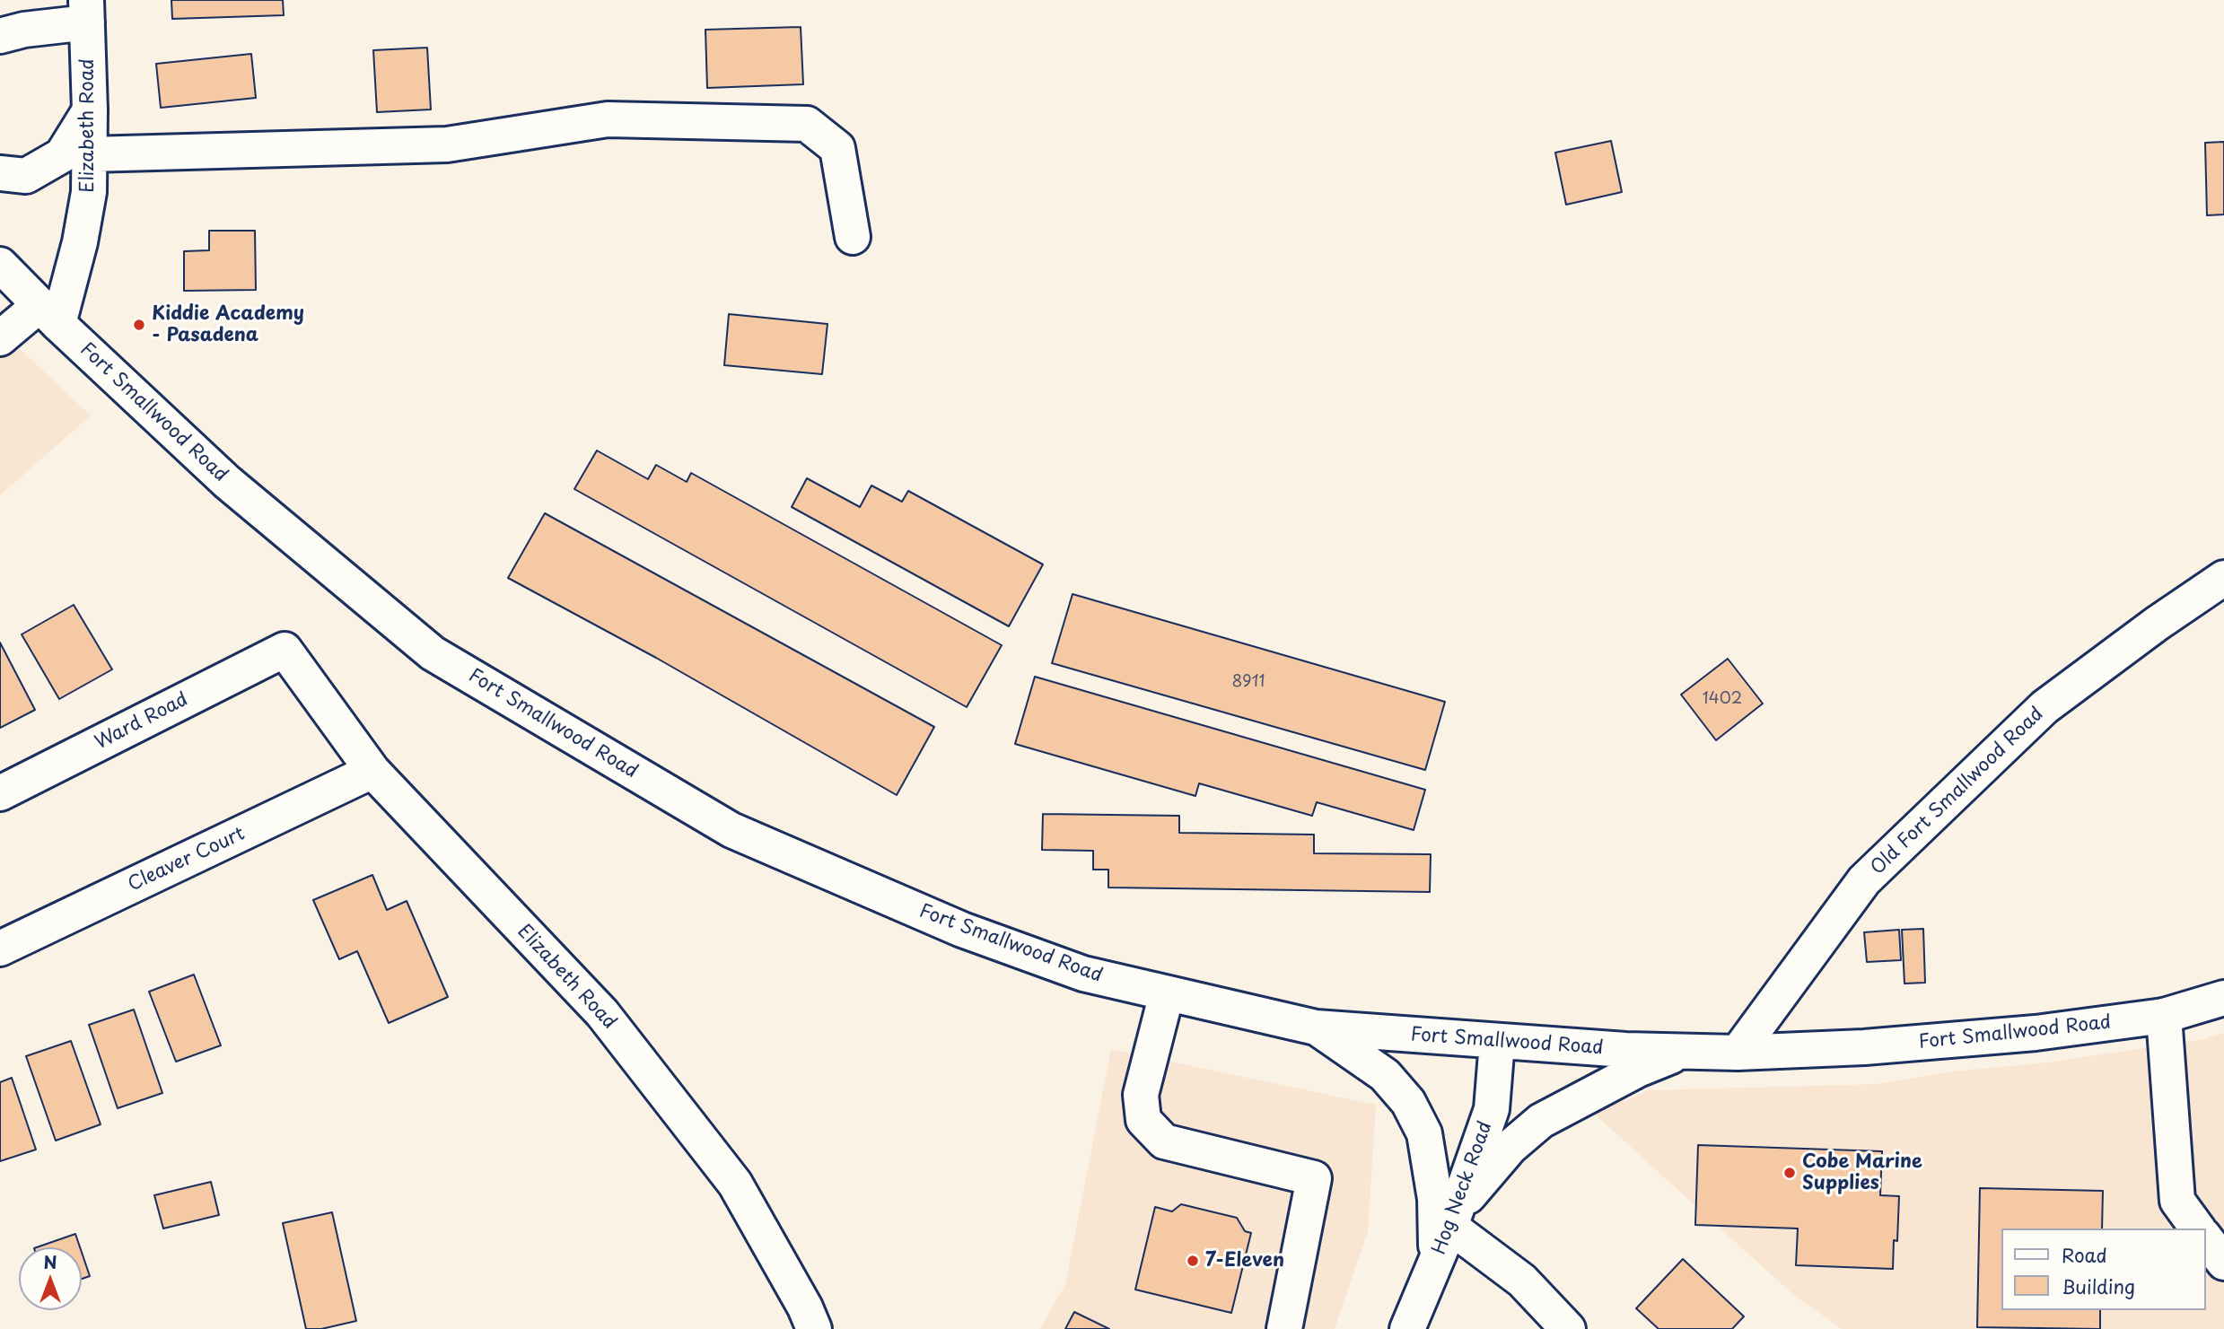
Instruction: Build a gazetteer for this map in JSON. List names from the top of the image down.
{
  "streets": {
    "main road": [
      "Elizabeth Road",
      "Fort Smallwood Road",
      "Ward Road",
      "Old Fort Smallwood Road",
      "Cleaver Court",
      "Hog Neck Road"
    ]
  },
  "crossings": [
    ["Elizabeth Road", "Fort Smallwood Road"],
    ["Elizabeth Road", "Ward Road"],
    ["Elizabeth Road", "Cleaver Court"],
    ["Fort Smallwood Road", "Old Fort Smallwood Road"],
    ["Fort Smallwood Road", "Hog Neck Road"]
  ],
  "places": ["Kiddie Academy - Pasadena", "Cobe Marine Supplies", "7-Eleven"],
  "house_numbers": ["8911", "1402"],
  "legend": ["Road", "Building"],
  "north": "top"
}
